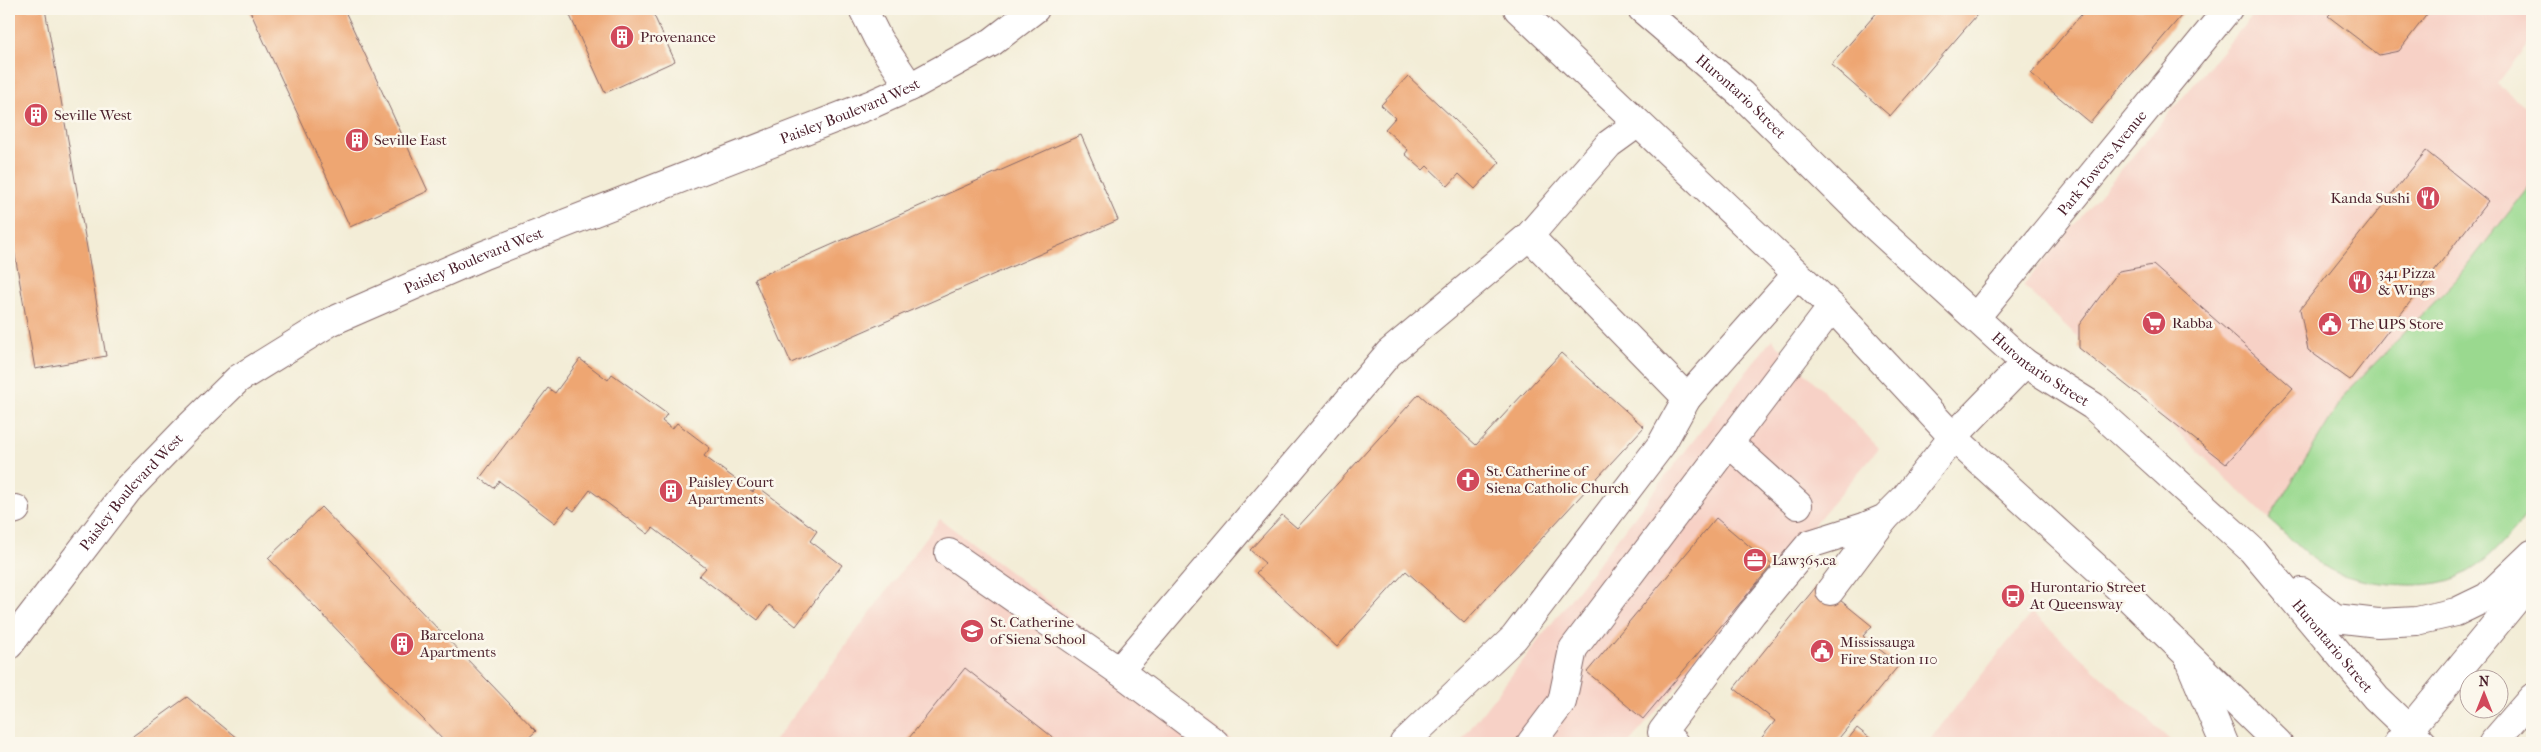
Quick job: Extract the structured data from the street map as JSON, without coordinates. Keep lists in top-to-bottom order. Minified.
{"streets":{"main road":["Hurontario Street","Paisley Boulevard West","Park Towers Avenue"]},"crossings":[["Hurontario Street","Park Towers Avenue"]],"places":{"building":["Provenance","Seville West","Seville East","Paisley Court Apartments","Barcelona Apartments"],"restaurant":["Kanda Sushi","341 Pizza & Wings"],"supermarket":["Rabba"],"public building":["The UPS Store","Mississauga Fire Station 110"],"church":["St. Catherine of Siena Catholic Church"],"office":["Law365.ca"],"bus stop":["Hurontario Street At Queensway"],"school or university":["St. Catherine of Siena School"]},"north":"top"}
